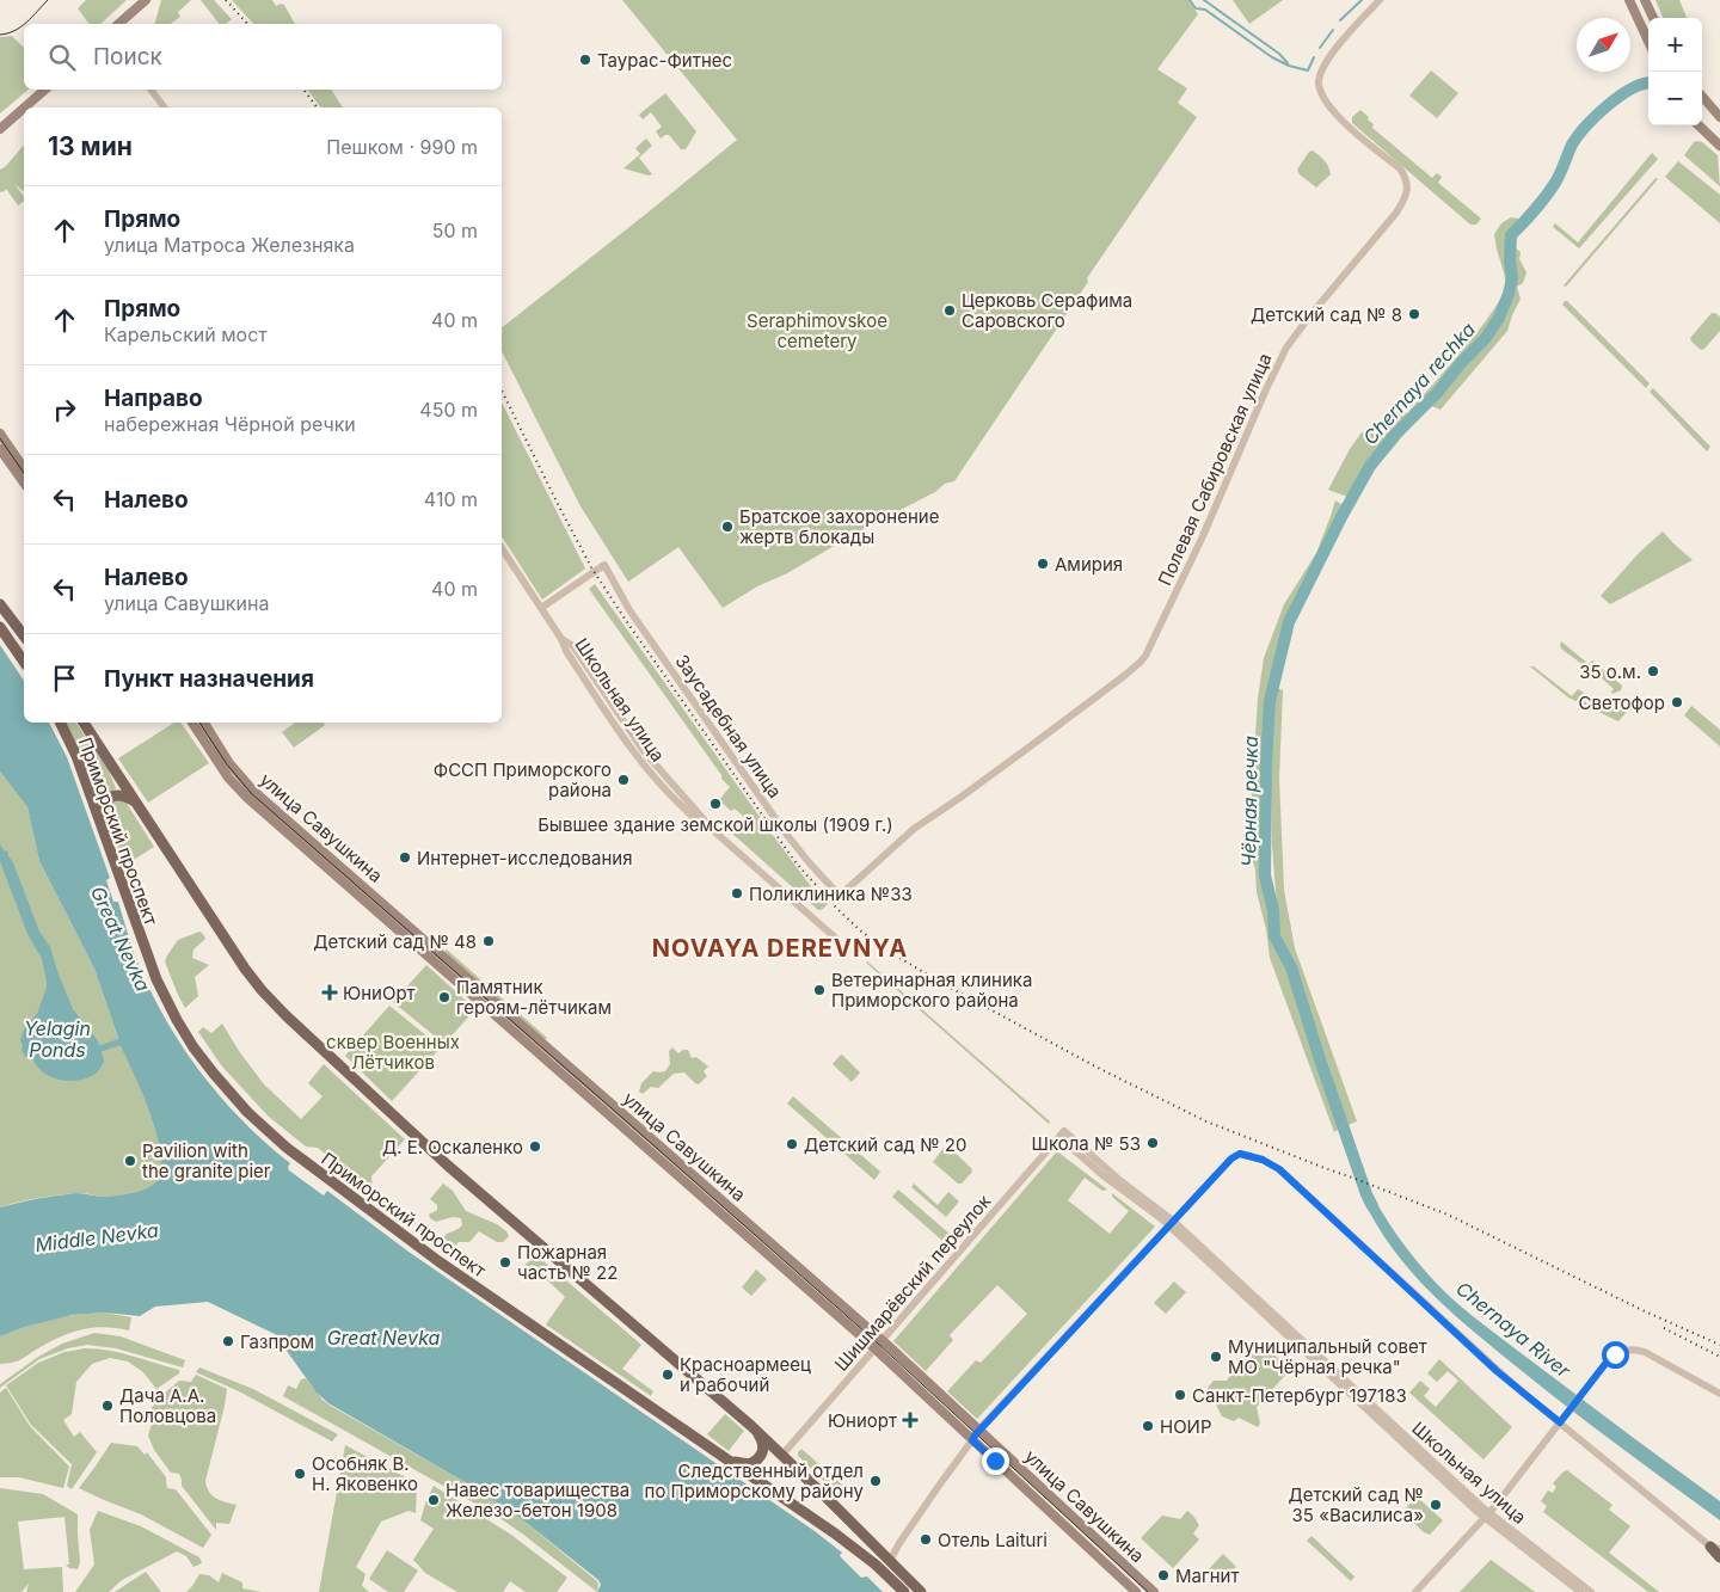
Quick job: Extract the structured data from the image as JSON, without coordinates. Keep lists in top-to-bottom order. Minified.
{"streets":{"main road":["улица Савушкина","Приморский проспект"],"street":["Полевая Сабировская улица","Школьная улица","Заусадебная улица","Шишмарёвский переулок"]},"crossings":[["Полевая Сабировская улица","Заусадебная улица"],["Школьная улица","Заусадебная улица"],["Школьная улица","Шишмарёвский переулок"],["улица Савушкина","Шишмарёвский переулок"],["Приморский проспект","Шишмарёвский переулок"]],"districts":["NOVAYA DEREVNYA"],"water":["Chernaya rechka","Чёрная речка","Great Nevka","Yelagin Ponds","Middle Nevka","Chernaya River"],"parks":["Seraphimovskoe cemetery","сквер Военных Лётчиков"],"places":{"other":["Таурас-Фитнес","Церковь Серафима Саровского","Детский сад № 8","Братское захоронение жертв блокады","Амирия","35 о.м.","Светофор","ФССП Приморского района","Бывшее здание земской школы (1909 г.)","Интернет-исследования","Поликлиника №33","Детский сад № 48","Ветеринарная клиника Приморского района","Памятник героям-лётчикам","Школа № 53","Детский сад № 20","Д. Е. Оскаленко","Pavilion with the granite pier","Пожарная часть № 22","Газпром","Муниципальный совет МО \"Чёрная речка\"","Красноармеец и рабочий","Санкт-Петербург 197183","Дача А.А. Половцова","НОИР","Особняк В. Н. Яковенко","Следственный отдел по Приморскому району","Навес товарищества Железо-бетон 1908","Детский сад № 35 «Василиса»","Отель Laituri","Магнит"],"health":["ЮниОрт","Юниорт"]},"north":"top right","page":{"map_buttons":["+","−"],"search":"Поиск","heading":["13 мин","Пешком · 990 m"],"list":[["Прямо","улица Матроса Железняка","50 m"],["Прямо","Карельский мост","40 m"],["Направо","набережная Чёрной речки","450 m"],["Налево","410 m"],["Налево","улица Савушкина","40 m"],"Пункт назначения"]}}
